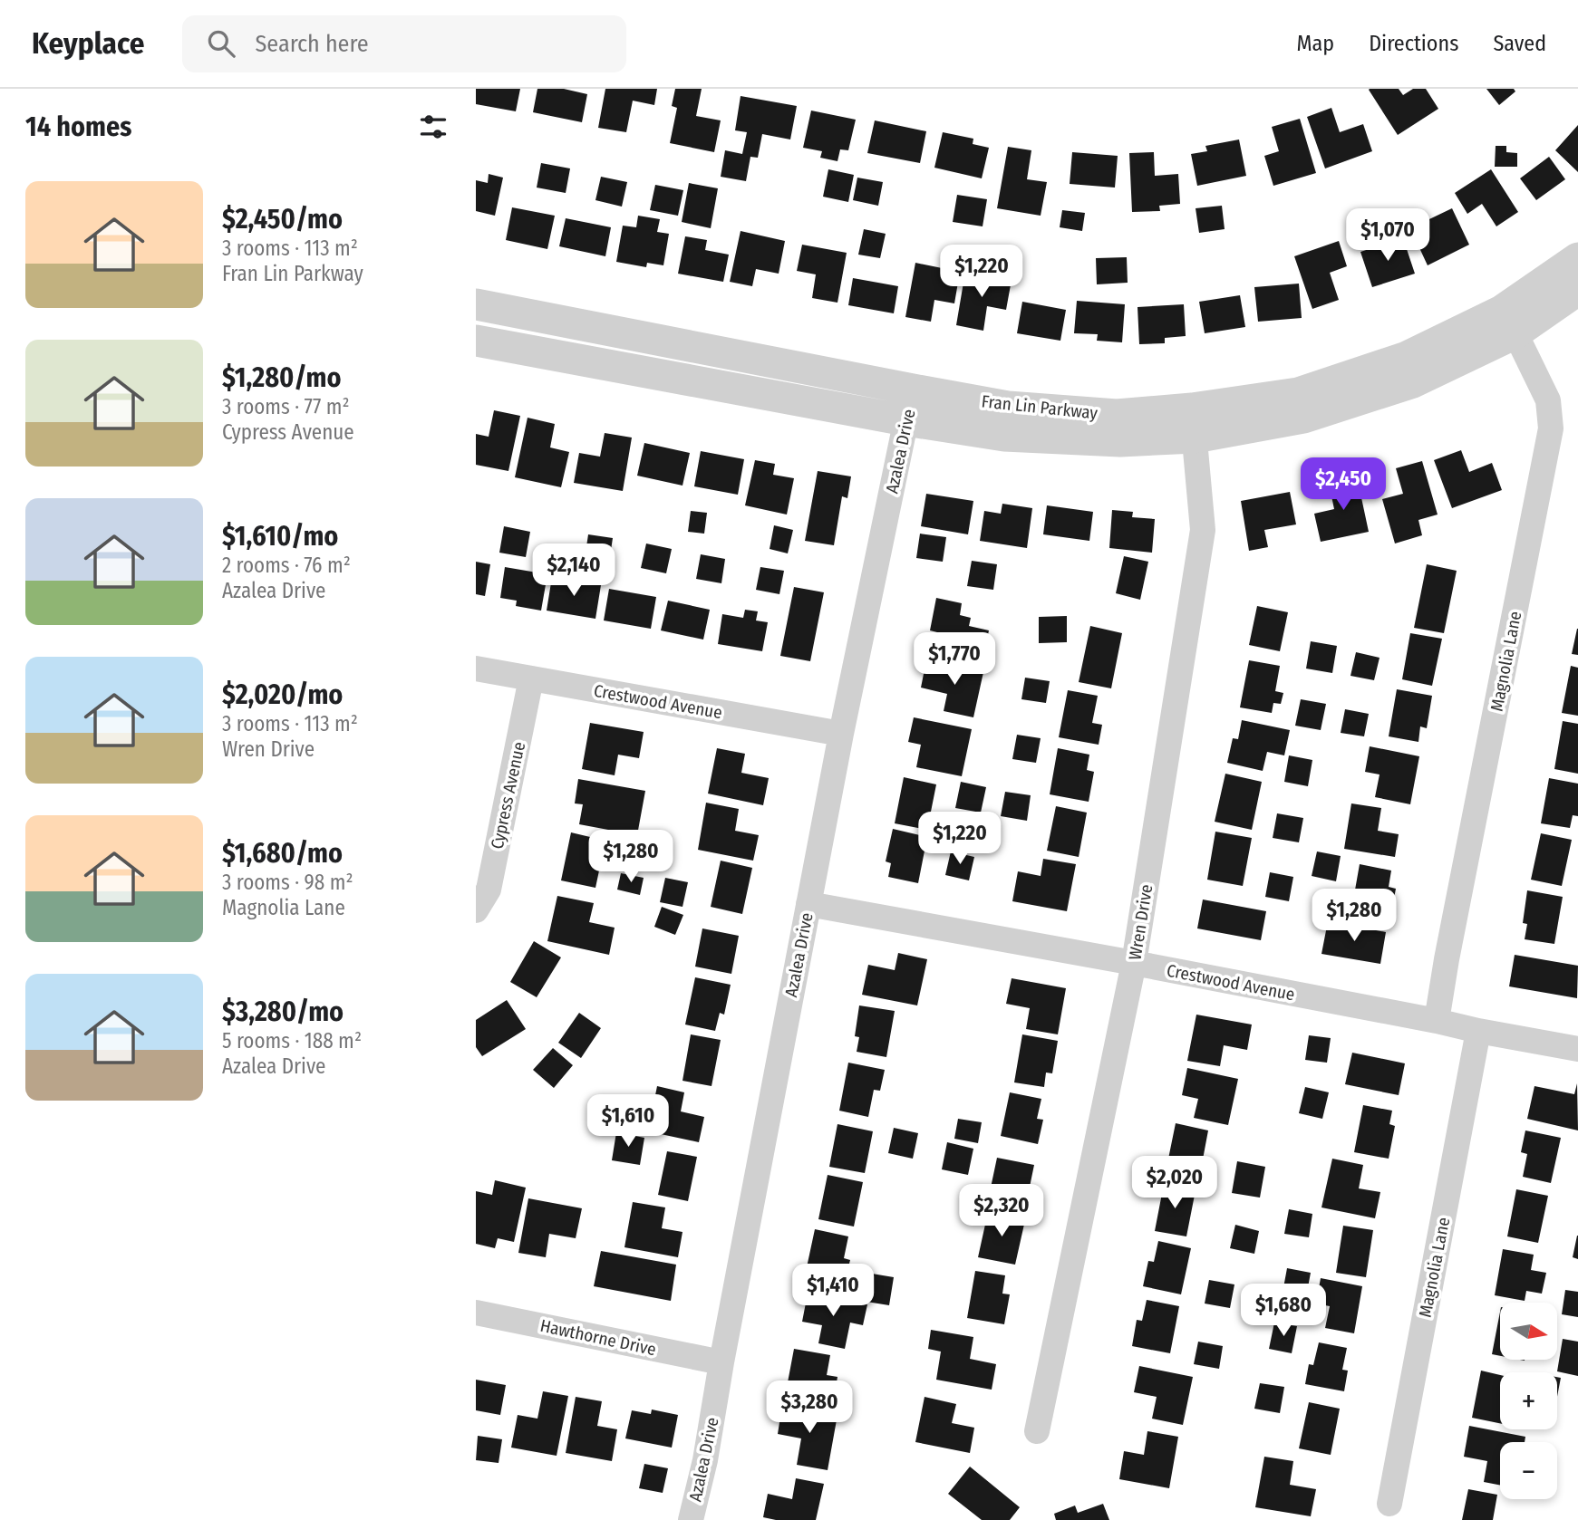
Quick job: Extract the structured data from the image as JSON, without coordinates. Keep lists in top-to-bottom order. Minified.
{"streets":{"street":["Fran Lin Parkway","Azalea Drive","Magnolia Lane","Crestwood Avenue","Cypress Avenue","Wren Drive","Hawthorne Drive"]},"crossings":[["Fran Lin Parkway","Azalea Drive"],["Fran Lin Parkway","Magnolia Lane"],["Fran Lin Parkway","Wren Drive"],["Azalea Drive","Crestwood Avenue"],["Azalea Drive","Hawthorne Drive"],["Magnolia Lane","Crestwood Avenue"],["Crestwood Avenue","Cypress Avenue"],["Crestwood Avenue","Wren Drive"]],"north":"right","page":{"header":"Keyplace","search":"Search here","nav":["Map","Directions","Saved"],"heading":"14 homes","list":[{"name":"$2,450/mo","note":"3 rooms · 113 m² · Fran Lin Parkway"},{"name":"$1,280/mo","note":"3 rooms · 77 m² · Cypress Avenue"},{"name":"$1,610/mo","note":"2 rooms · 76 m² · Azalea Drive"},{"name":"$2,020/mo","note":"3 rooms · 113 m² · Wren Drive"},{"name":"$1,680/mo","note":"3 rooms · 98 m² · Magnolia Lane"},{"name":"$3,280/mo","note":"5 rooms · 188 m² · Azalea Drive"}],"price":["$1,070","$1,220","$2,450","$2,140","$1,770","$1,220","$1,280","$1,280","$1,610","$2,020","$2,320","$1,410","$1,680","$3,280"],"map_buttons":["+","−"]}}
